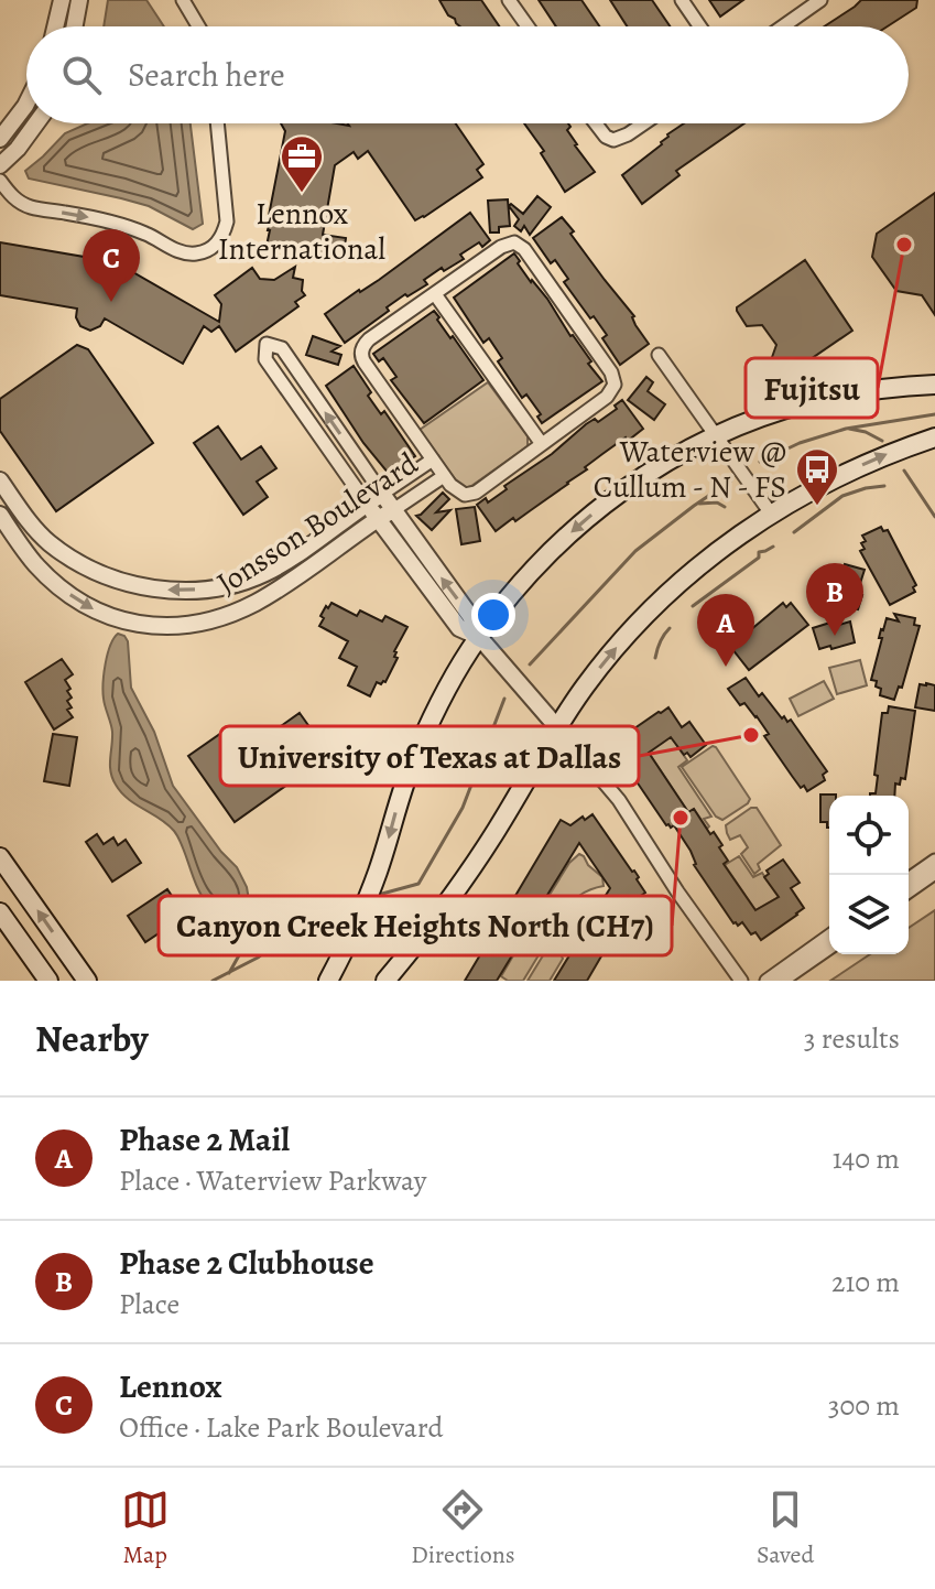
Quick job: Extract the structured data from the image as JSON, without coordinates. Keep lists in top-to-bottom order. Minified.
{"streets":{"street":["Jonsson Boulevard"]},"places":{"office":["Lennox International"],"other":["Fujitsu","University of Texas at Dallas","Canyon Creek Heights North (CH7)"],"bus stop":["Waterview @ Cullum - N - FS"]},"page":{"search":"Search here","pins":["C","B","A"],"heading":["Nearby","3 results"],"list":[{"mark":"A","name":"Phase 2 Mail","note":"Place · Waterview Parkway","value":"140 m"},{"mark":"B","name":"Phase 2 Clubhouse","note":"Place","value":"210 m"},{"mark":"C","name":"Lennox","note":"Office · Lake Park Boulevard","value":"300 m"}],"nav":["Map","Directions","Saved"]}}
